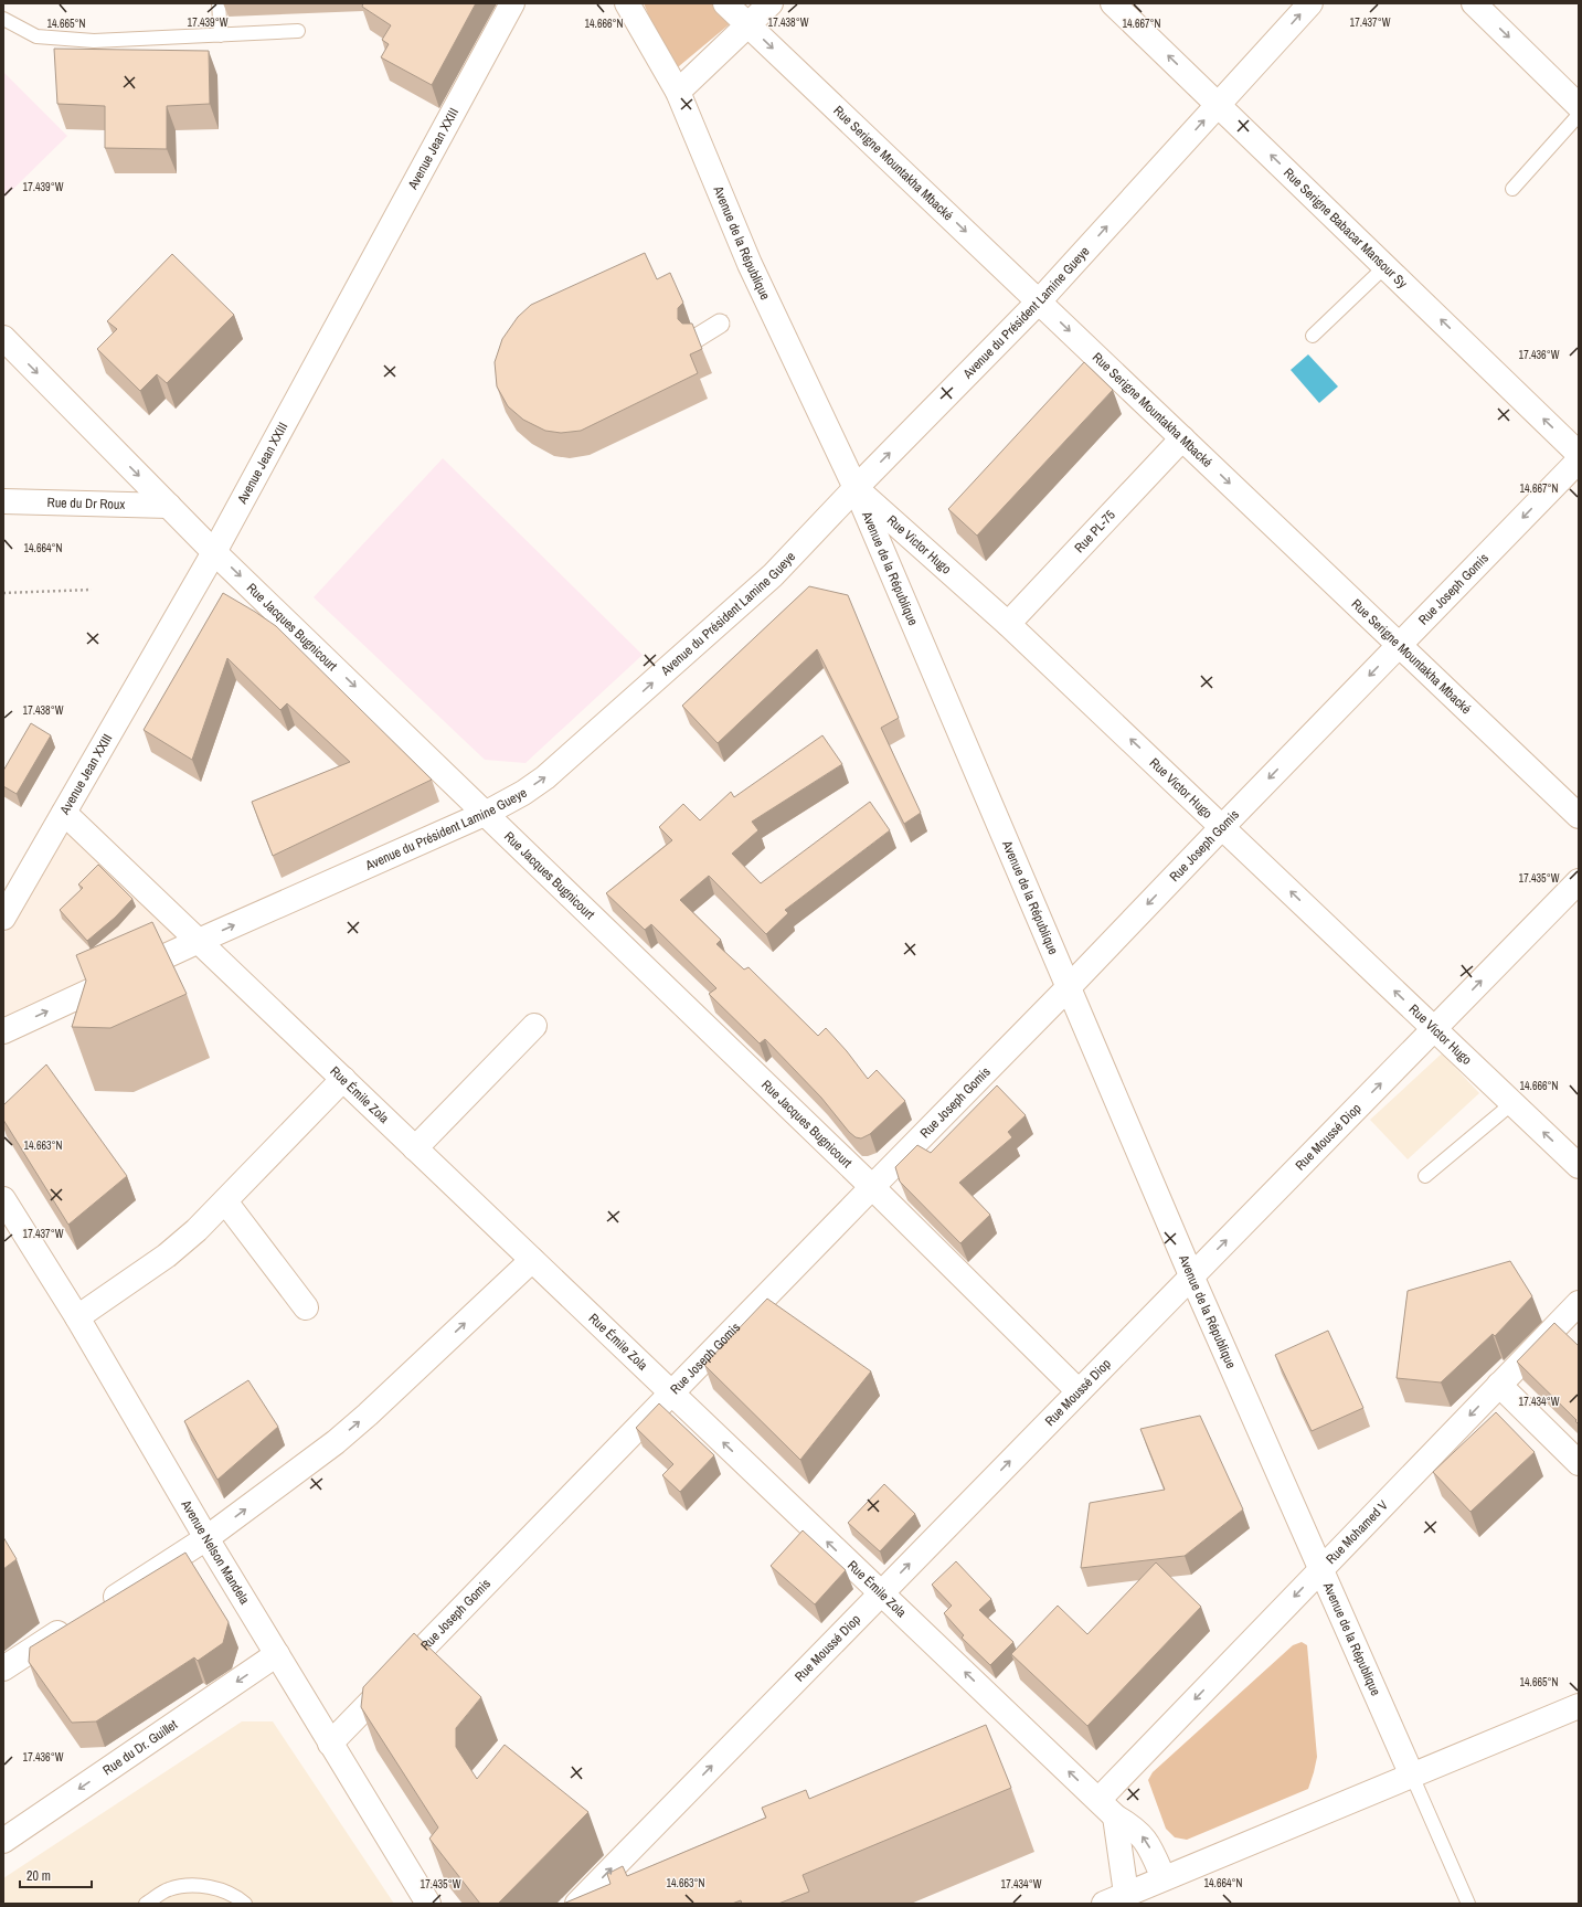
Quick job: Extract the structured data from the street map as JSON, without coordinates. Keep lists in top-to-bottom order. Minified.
{"streets":{"street":["Avenue Jean XXIII","Rue Serigne Mountakha Mbacké","Rue Serigne Babacar Mansour Sy","Avenue de la République","Avenue du Président Lamine Gueye","Rue du Dr Roux","Rue PL-75","Rue Victor Hugo","Rue Joseph Gomis","Rue Jacques Bugnicourt","Rue Émile Zola","Rue Moussé Diop","Rue Mohamed V","Avenue Nelson Mandela","Rue du Dr. Guillet"]},"crossings":[["Avenue Jean XXIII","Rue Jacques Bugnicourt"],["Avenue Jean XXIII","Rue Émile Zola"],["Rue Serigne Mountakha Mbacké","Avenue du Président Lamine Gueye"],["Rue Serigne Mountakha Mbacké","Rue PL-75"],["Rue Serigne Mountakha Mbacké","Rue Joseph Gomis"],["Rue Serigne Babacar Mansour Sy","Avenue du Président Lamine Gueye"],["Avenue de la République","Avenue du Président Lamine Gueye"],["Avenue de la République","Rue Victor Hugo"],["Avenue de la République","Rue Joseph Gomis"],["Avenue de la République","Rue Moussé Diop"],["Avenue de la République","Rue Mohamed V"],["Avenue du Président Lamine Gueye","Rue Victor Hugo"],["Avenue du Président Lamine Gueye","Rue Jacques Bugnicourt"],["Avenue du Président Lamine Gueye","Rue Émile Zola"],["Rue du Dr Roux","Rue Jacques Bugnicourt"],["Rue PL-75","Rue Victor Hugo"],["Rue Victor Hugo","Rue Joseph Gomis"],["Rue Victor Hugo","Rue Moussé Diop"],["Rue Joseph Gomis","Rue Jacques Bugnicourt"],["Rue Joseph Gomis","Rue Émile Zola"],["Rue Joseph Gomis","Avenue Nelson Mandela"],["Rue Jacques Bugnicourt","Rue Moussé Diop"],["Rue Émile Zola","Rue Moussé Diop"],["Rue Émile Zola","Rue Mohamed V"],["Avenue Nelson Mandela","Rue du Dr. Guillet"]],"one_way":["Rue Serigne Mountakha Mbacké","Rue Serigne Babacar Mansour Sy","Avenue du Président Lamine Gueye","Rue Victor Hugo","Rue Joseph Gomis","Rue Jacques Bugnicourt","Rue Émile Zola","Rue Moussé Diop"],"scale_bar":"20 m","coordinates":["17.439°W","17.438°W","17.437°W","14.665°N","14.666°N","14.667°N","17.436°W","14.664°N","17.435°W","14.663°N","17.434°W"]}
